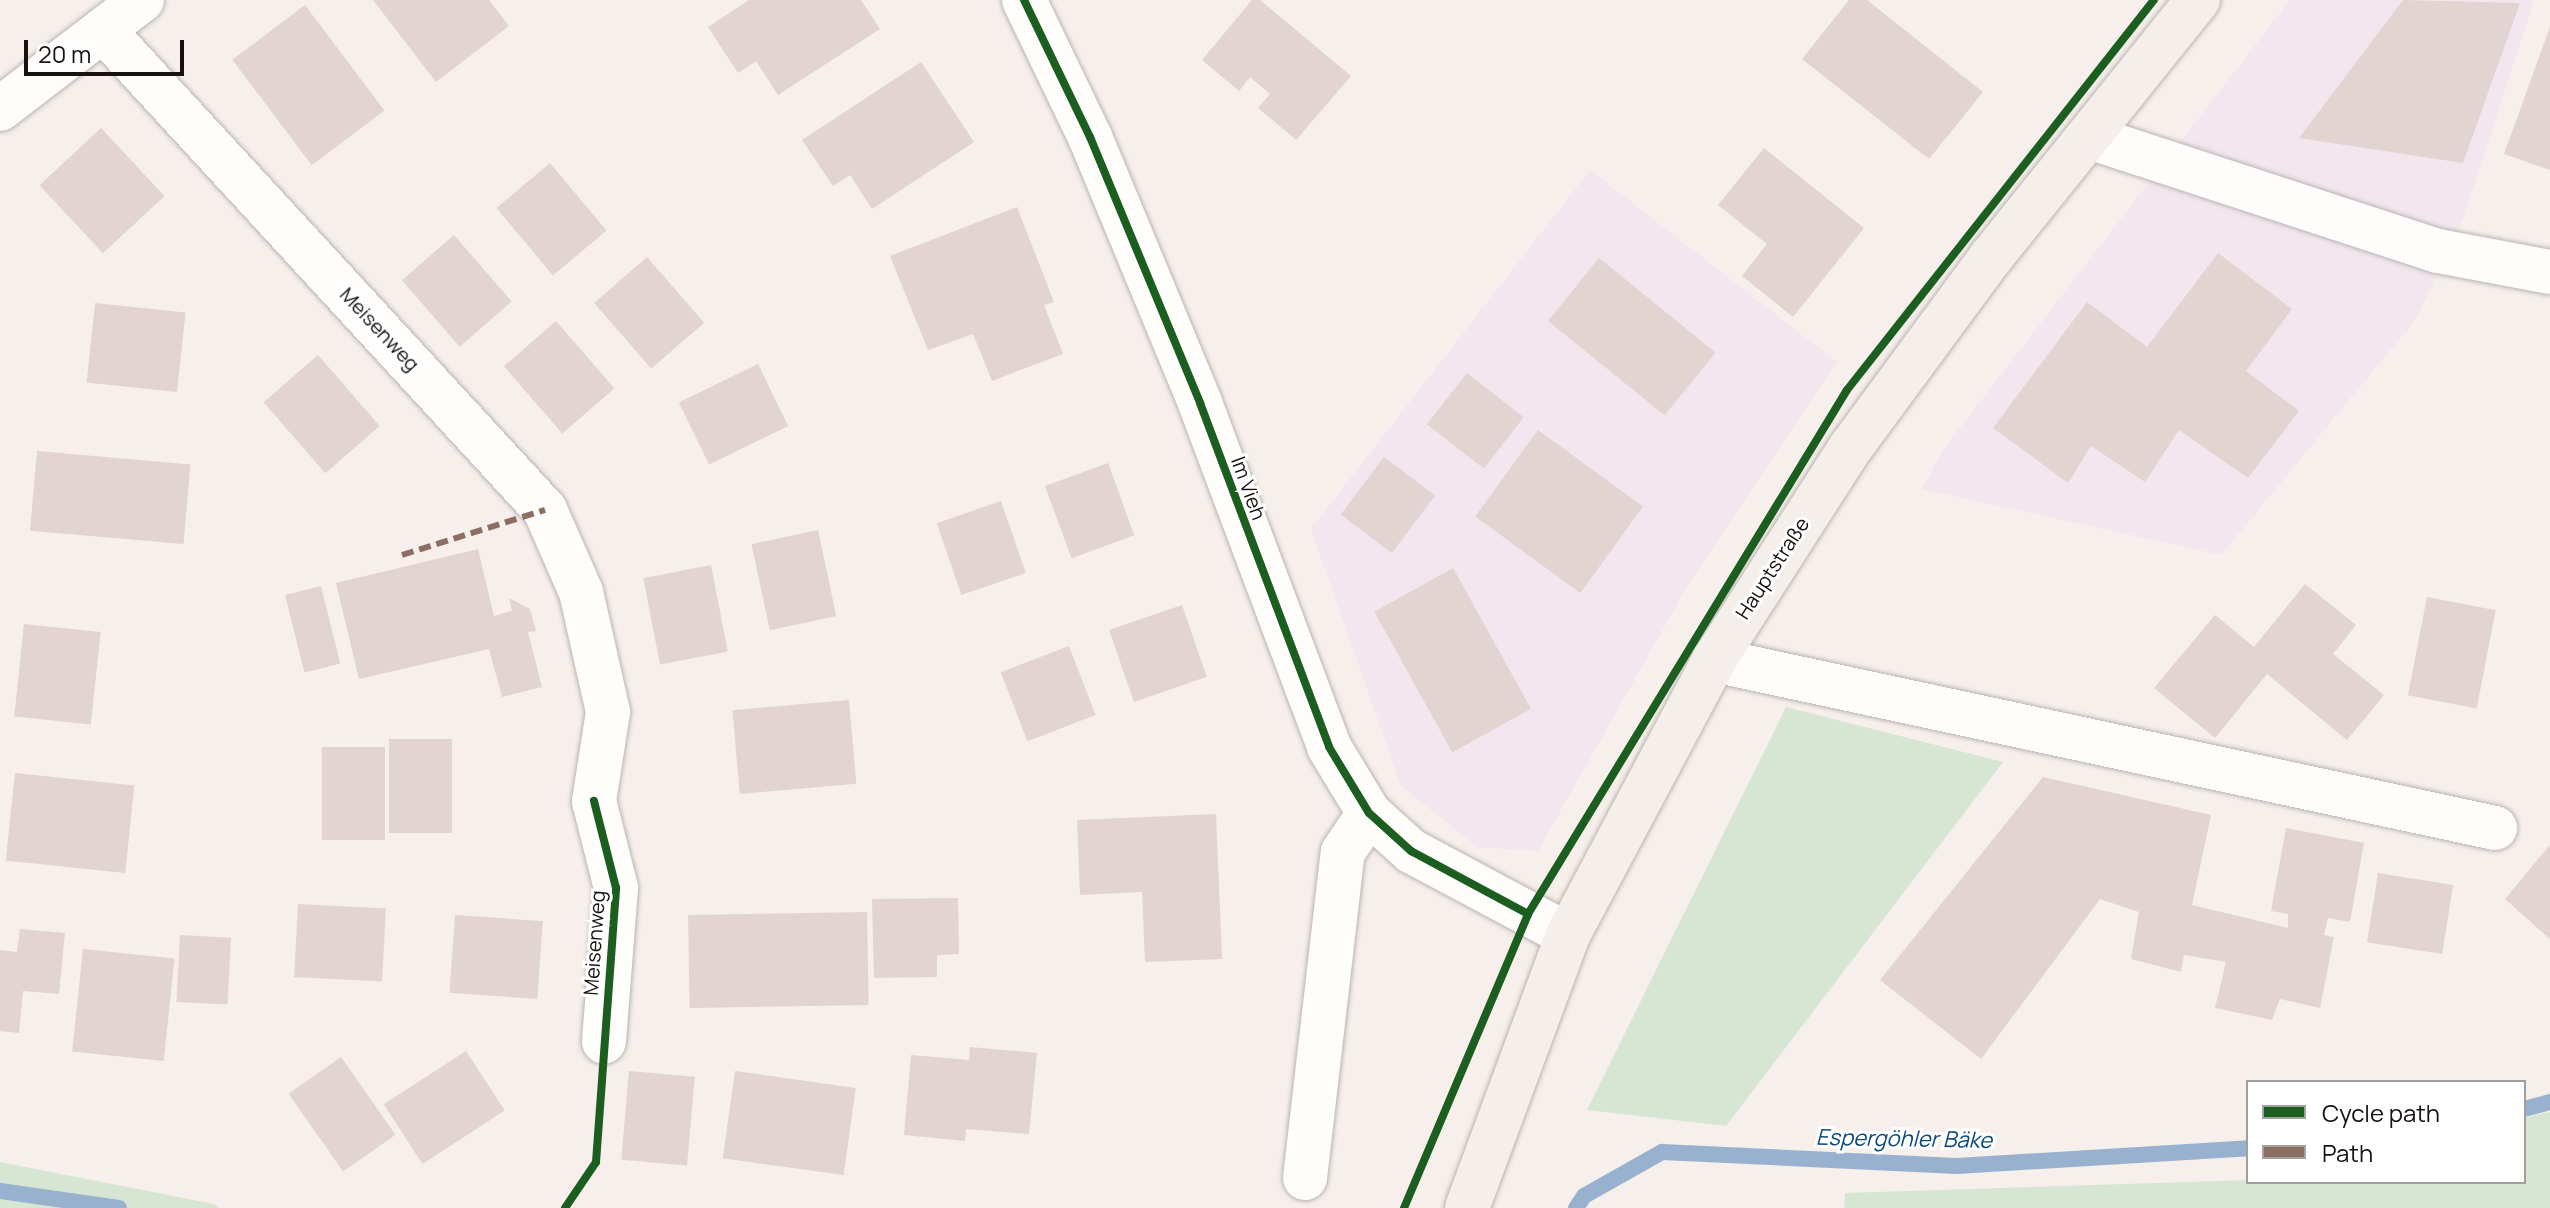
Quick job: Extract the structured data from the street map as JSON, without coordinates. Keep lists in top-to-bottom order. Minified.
{"streets":{"main road":["Hauptstraße"],"street":["Meisenweg","Im Vieh"]},"crossings":[["Im Vieh","Hauptstraße"]],"water":["Espergöhler Bäke"],"legend":["Cycle path","Path"],"scale_bar":"20 m"}
